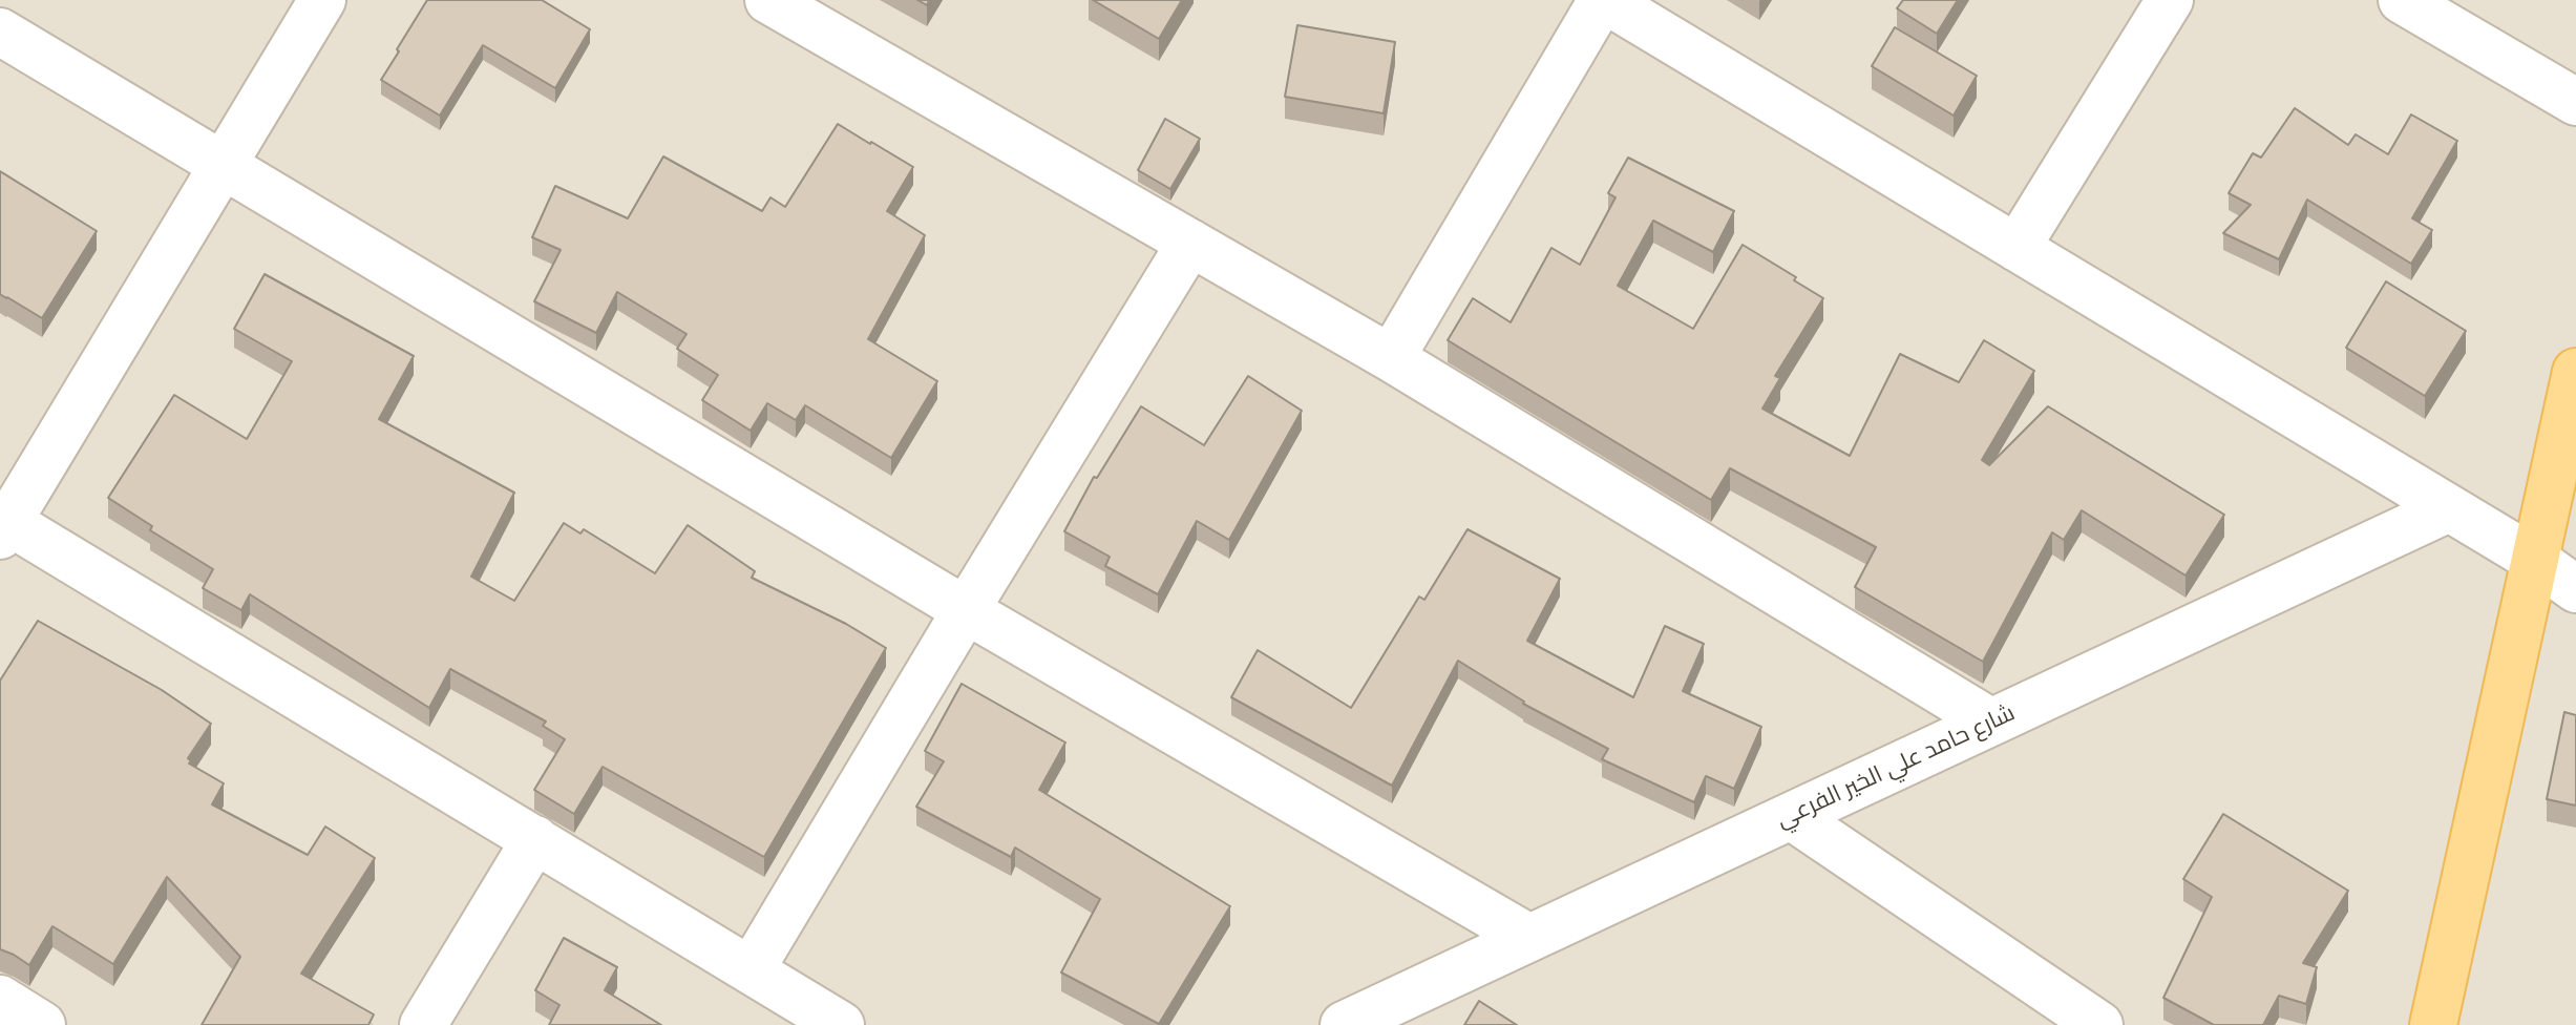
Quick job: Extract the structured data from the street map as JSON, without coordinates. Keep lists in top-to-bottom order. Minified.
{"streets":{"street":["شارع حامد علي الخير الفرعي"]}}
